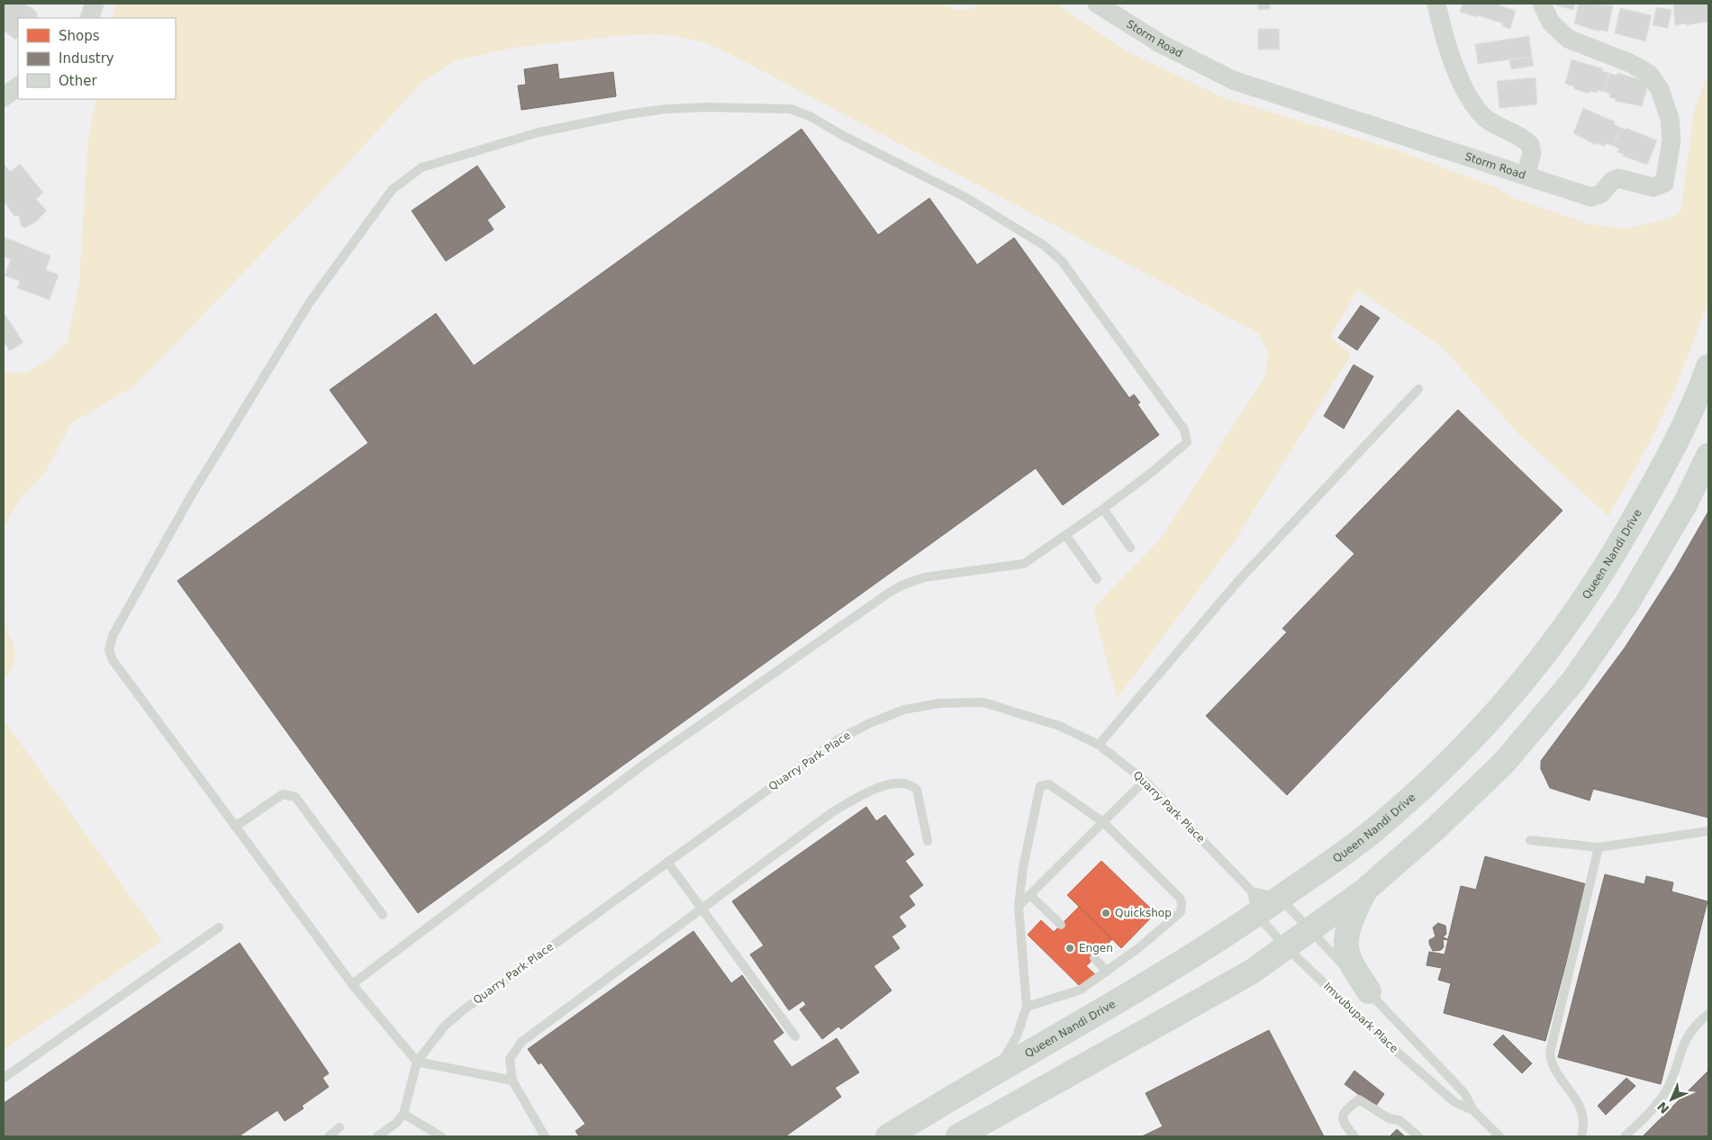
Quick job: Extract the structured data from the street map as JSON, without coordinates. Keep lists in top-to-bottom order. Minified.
{"streets":{"main road":["Queen Nandi Drive"],"street":["Storm Road"],"lane":["Quarry Park Place","Imvubupark Place"]},"crossings":[["Queen Nandi Drive","Quarry Park Place"],["Queen Nandi Drive","Imvubupark Place"],["Quarry Park Place","Imvubupark Place"]],"places":["Quickshop","Engen"],"legend":["Shops","Industry","Other"],"north":"bottom left"}
